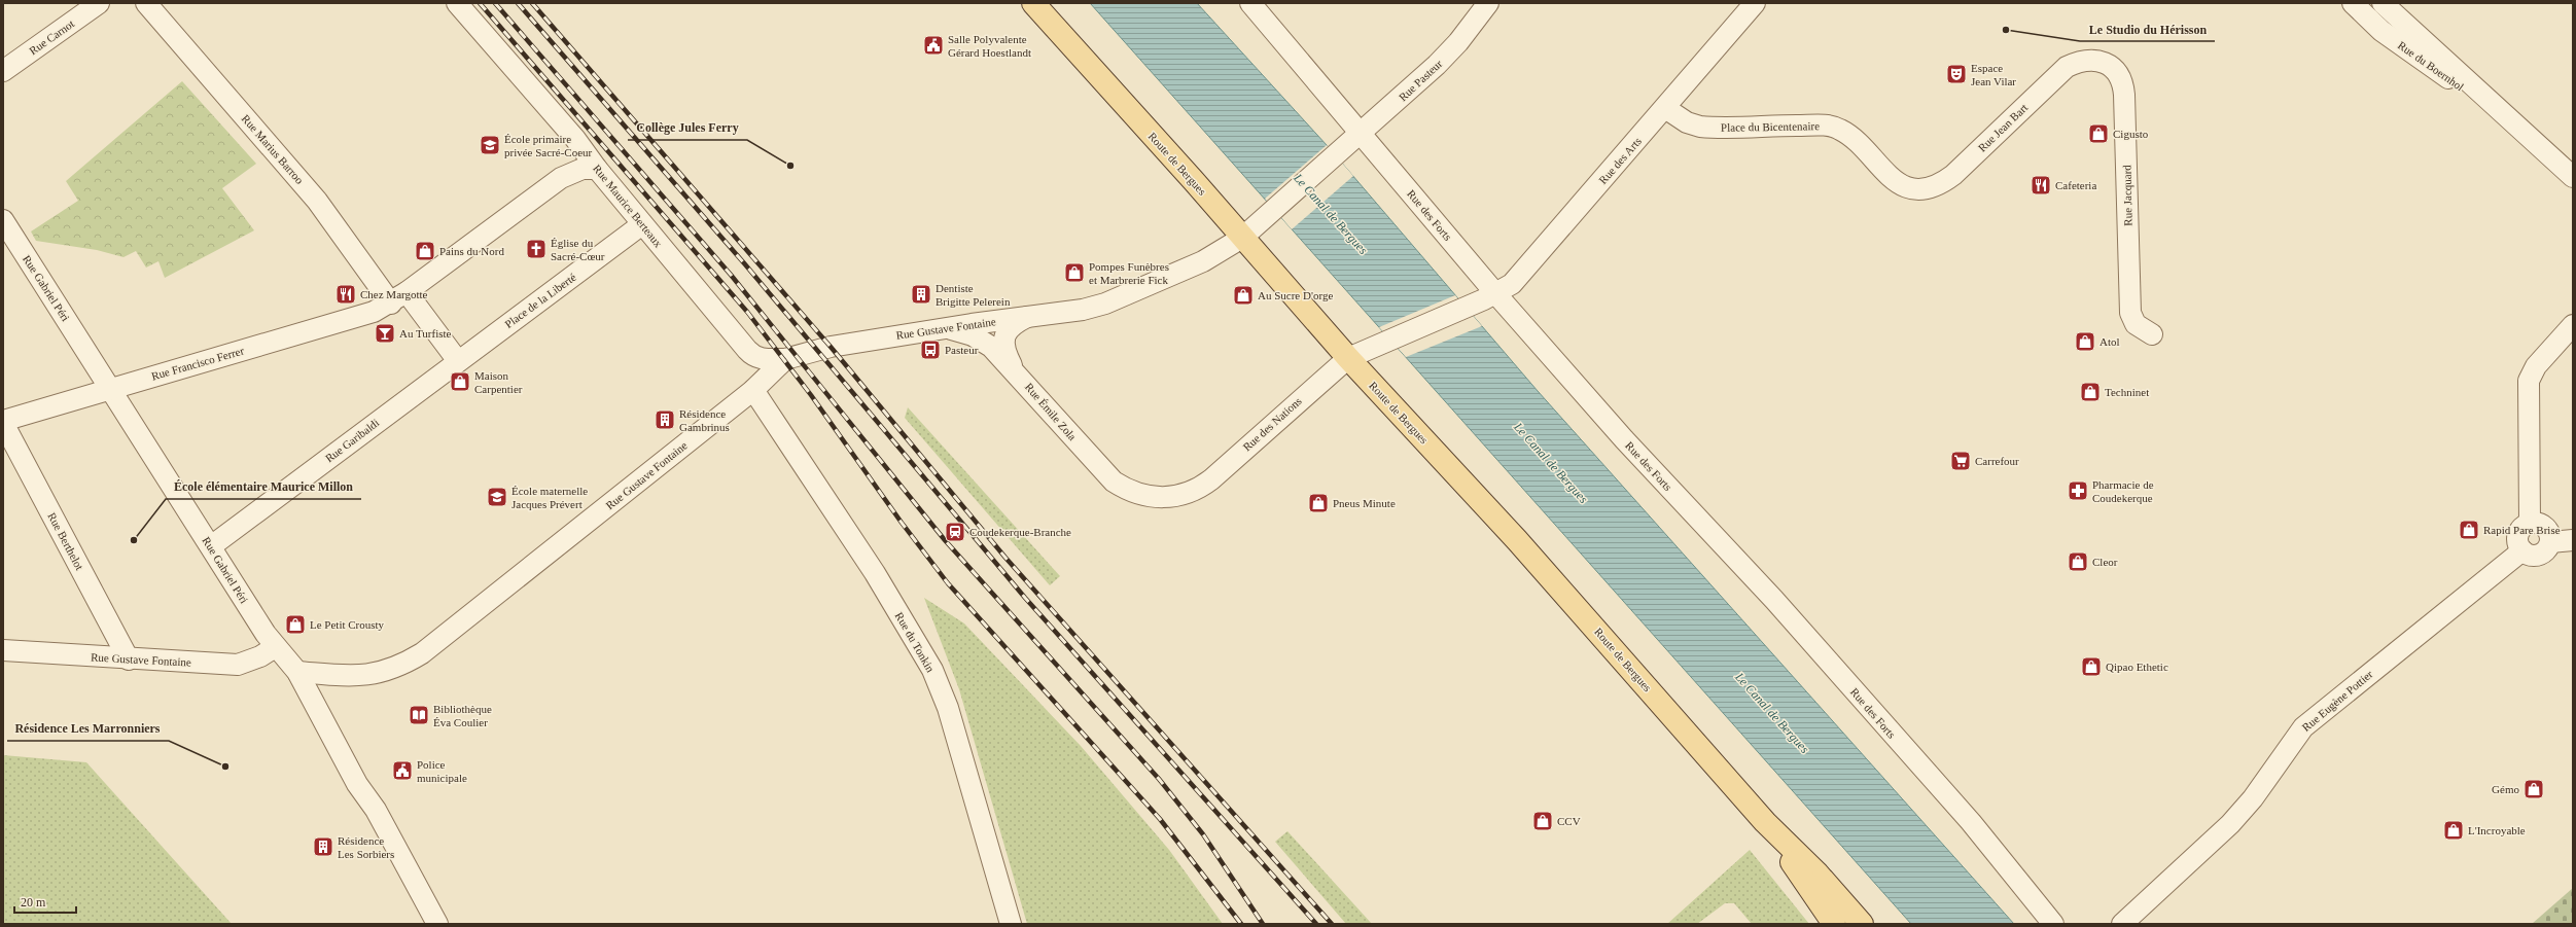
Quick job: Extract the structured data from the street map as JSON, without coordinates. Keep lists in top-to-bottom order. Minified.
{"streets":{"main road":["Route de Bergues"],"street":["Rue Carnot","Rue du Boernhol","Rue Pasteur","Place du Bicentenaire","Rue Jean Bart","Rue Marius Barroo","Rue des Arts","Rue Jacquard","Rue Maurice Berteaux","Rue des Forts","Rue Gabriel Péri","Place de la Liberté","Rue Gustave Fontaine","Rue Francisco Ferrer","Rue Émile Zola","Rue des Nations","Rue Garibaldi","Rue Berthelot","Rue du Tonkin","Rue Eugène Pottier"]},"crossings":[["Rue Pasteur","Rue des Forts"],["Rue Pasteur","Rue Gustave Fontaine"],["Place du Bicentenaire","Rue Jean Bart"],["Place du Bicentenaire","Rue des Arts"],["Rue Jean Bart","Rue Jacquard"],["Rue Marius Barroo","Rue Francisco Ferrer"],["Rue des Arts","Rue des Forts"],["Rue des Arts","Rue des Nations"],["Route de Bergues","Rue Gustave Fontaine"],["Route de Bergues","Rue des Nations"],["Rue Maurice Berteaux","Place de la Liberté"],["Rue Maurice Berteaux","Rue Gustave Fontaine"],["Rue Maurice Berteaux","Rue du Tonkin"],["Rue Gabriel Péri","Rue Gustave Fontaine"],["Rue Gabriel Péri","Rue Francisco Ferrer"],["Rue Gabriel Péri","Rue Garibaldi"],["Place de la Liberté","Rue Garibaldi"],["Rue Gustave Fontaine","Rue Émile Zola"],["Rue Gustave Fontaine","Rue Berthelot"],["Rue Gustave Fontaine","Rue du Tonkin"],["Rue Francisco Ferrer","Rue Berthelot"],["Rue Émile Zola","Rue des Nations"]],"water":["Le Canal de Bergues"],"places":{"other":["Le Studio du Hérisson","Collège Jules Ferry","École élémentaire Maurice Millon","Résidence Les Marronniers"],"public building":["Salle Polyvalente Gérard Hoestlandt","Police municipale"],"theatre":["Espace Jean Vilar"],"shop":["Cigusto","Pains du Nord","Pompes Funèbres et Marbrerie Fick","Au Sucre D'orge","Atol","Maison Carpentier","Techninet","Pneus Minute","Rapid Pare Brise","Cleor","Le Petit Crousty","Qipao Ethetic","Gémo","CCV","L'Incroyable"],"school or university":["École primaire privée Sacré-Coeur","École maternelle Jacques Prévert"],"restaurant":["Cafeteria","Chez Margotte"],"church":["Église du Sacré-Cœur"],"building":["Dentiste Brigitte Pelerein","Résidence Gambrinus","Résidence Les Sorbiers"],"bar":["Au Turfiste"],"bus stop":["Pasteur"],"supermarket":["Carrefour"],"pharmacy":["Pharmacie de Coudekerque"],"station":["Coudekerque-Branche"],"library":["Bibliothèque Éva Coulier"]},"scale_bar":"20 m"}
